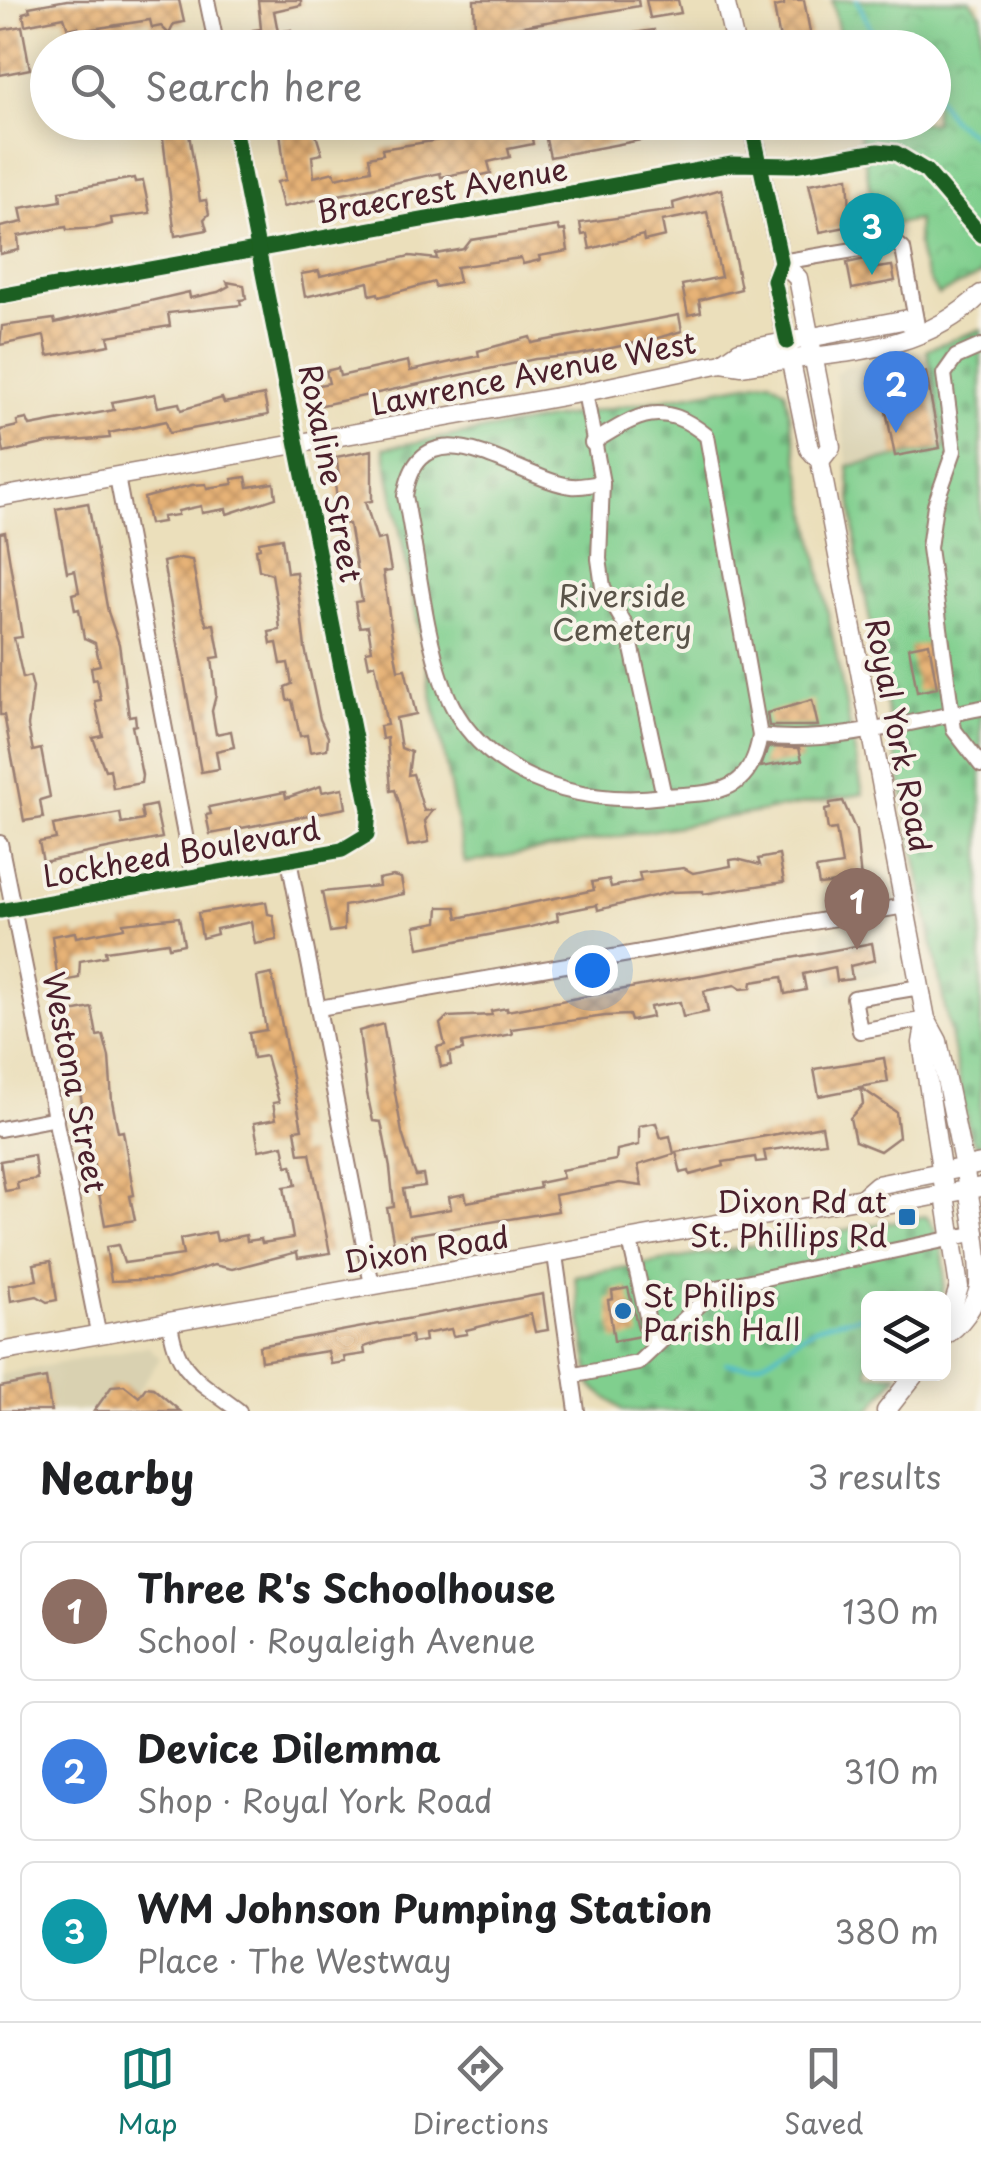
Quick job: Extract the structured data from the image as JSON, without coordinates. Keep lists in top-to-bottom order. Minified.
{"streets":{"main road":["Lawrence Avenue West","Royal York Road","Dixon Road"],"street":["Braecrest Avenue","Roxaline Street","Lockheed Boulevard","Westona Street"]},"crossings":[["Braecrest Avenue","Roxaline Street"],["Braecrest Avenue","Royal York Road"],["Lawrence Avenue West","Roxaline Street"],["Lawrence Avenue West","Royal York Road"],["Roxaline Street","Lockheed Boulevard"],["Royal York Road","Dixon Road"],["Lockheed Boulevard","Westona Street"],["Westona Street","Dixon Road"]],"parks":["Riverside Cemetery"],"places":{"transit":["Dixon Rd at St. Phillips Rd"],"other":["St Philips Parish Hall"]},"page":{"search":"Search here","pins":["3","2","1"],"heading":["Nearby","3 results"],"list":[{"mark":"1","name":"Three R's Schoolhouse","note":"School · Royaleigh Avenue","value":"130 m"},{"mark":"2","name":"Device Dilemma","note":"Shop · Royal York Road","value":"310 m"},{"mark":"3","name":"WM Johnson Pumping Station","note":"Place · The Westway","value":"380 m"}],"nav":["Map","Directions","Saved"]}}
